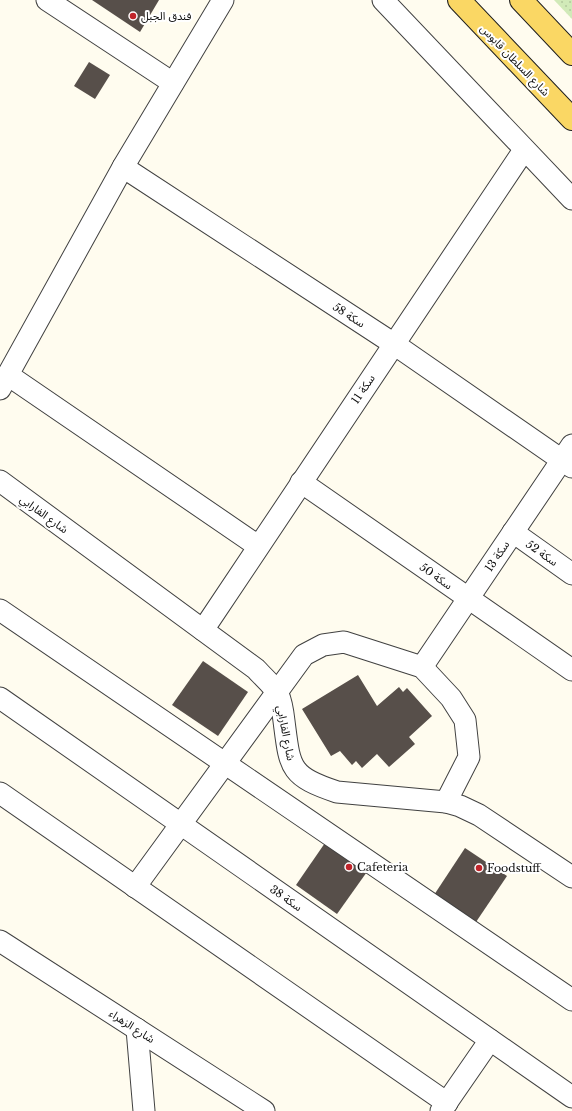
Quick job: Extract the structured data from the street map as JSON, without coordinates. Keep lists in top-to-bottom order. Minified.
{"streets":{"main road":["شارع السلطان قابوس"],"street":["سكة 58","سكة 11","شارع الفارابي","سكة 52","سكة 13","سكة 50","سكة 38","شارع الزهراء"]},"crossings":[["سكة 58","سكة 11"],["سكة 58","سكة 13"],["سكة 11","شارع الفارابي"],["سكة 11","سكة 50"],["سكة 52","سكة 13"],["سكة 13","سكة 50"]],"places":["فندق الجبل","Cafeteria","Foodstuff"]}
